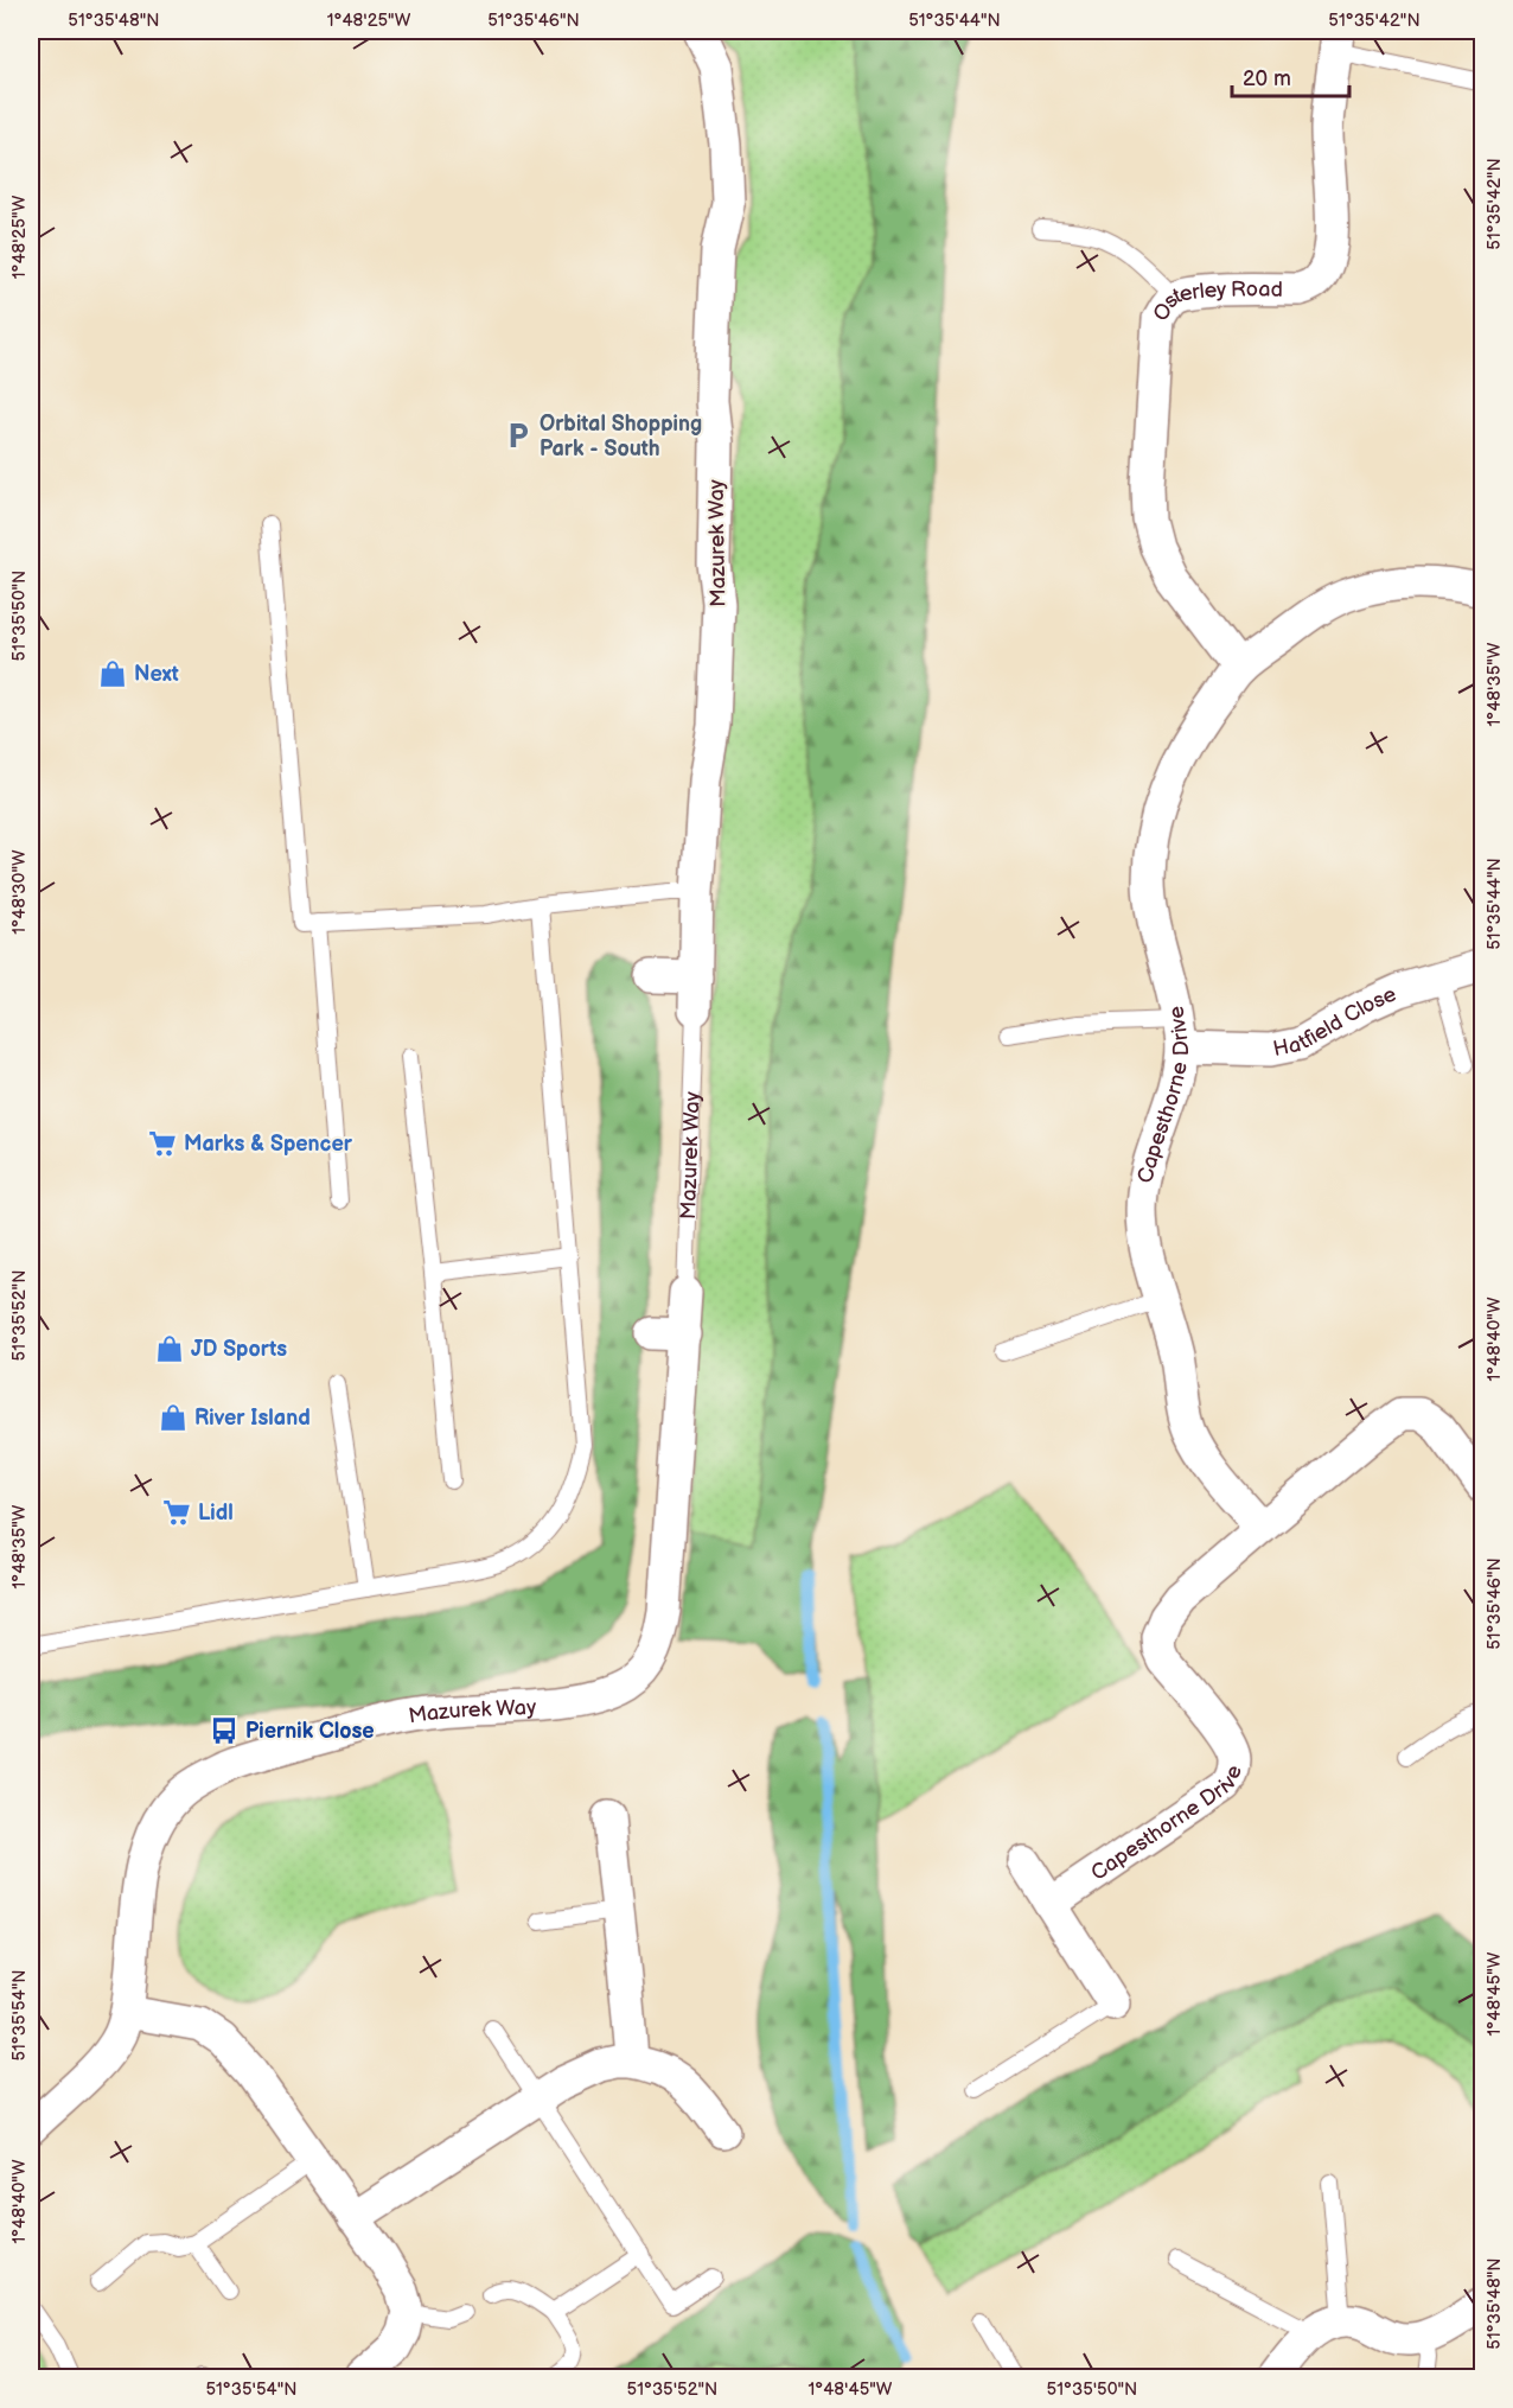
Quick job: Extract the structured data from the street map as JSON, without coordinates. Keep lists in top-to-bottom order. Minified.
{"streets":{"street":["Osterley Road","Mazurek Way","Hatfield Close","Capesthorne Drive"]},"crossings":[["Osterley Road","Capesthorne Drive"],["Hatfield Close","Capesthorne Drive"]],"places":{"parking":["Orbital Shopping Park - South"],"shop":["Next","JD Sports","River Island"],"supermarket":["Marks & Spencer","Lidl"],"bus stop":["Piernik Close"]},"scale_bar":"20 m","coordinates":["51°35'48\"N","1°48'25\"W","51°35'46\"N","51°35'44\"N","51°35'42\"N","51°35'50\"N","1°48'35\"W","1°48'30\"W","51°35'52\"N","1°48'40\"W","1°48'45\"W","51°35'54\"N"]}
